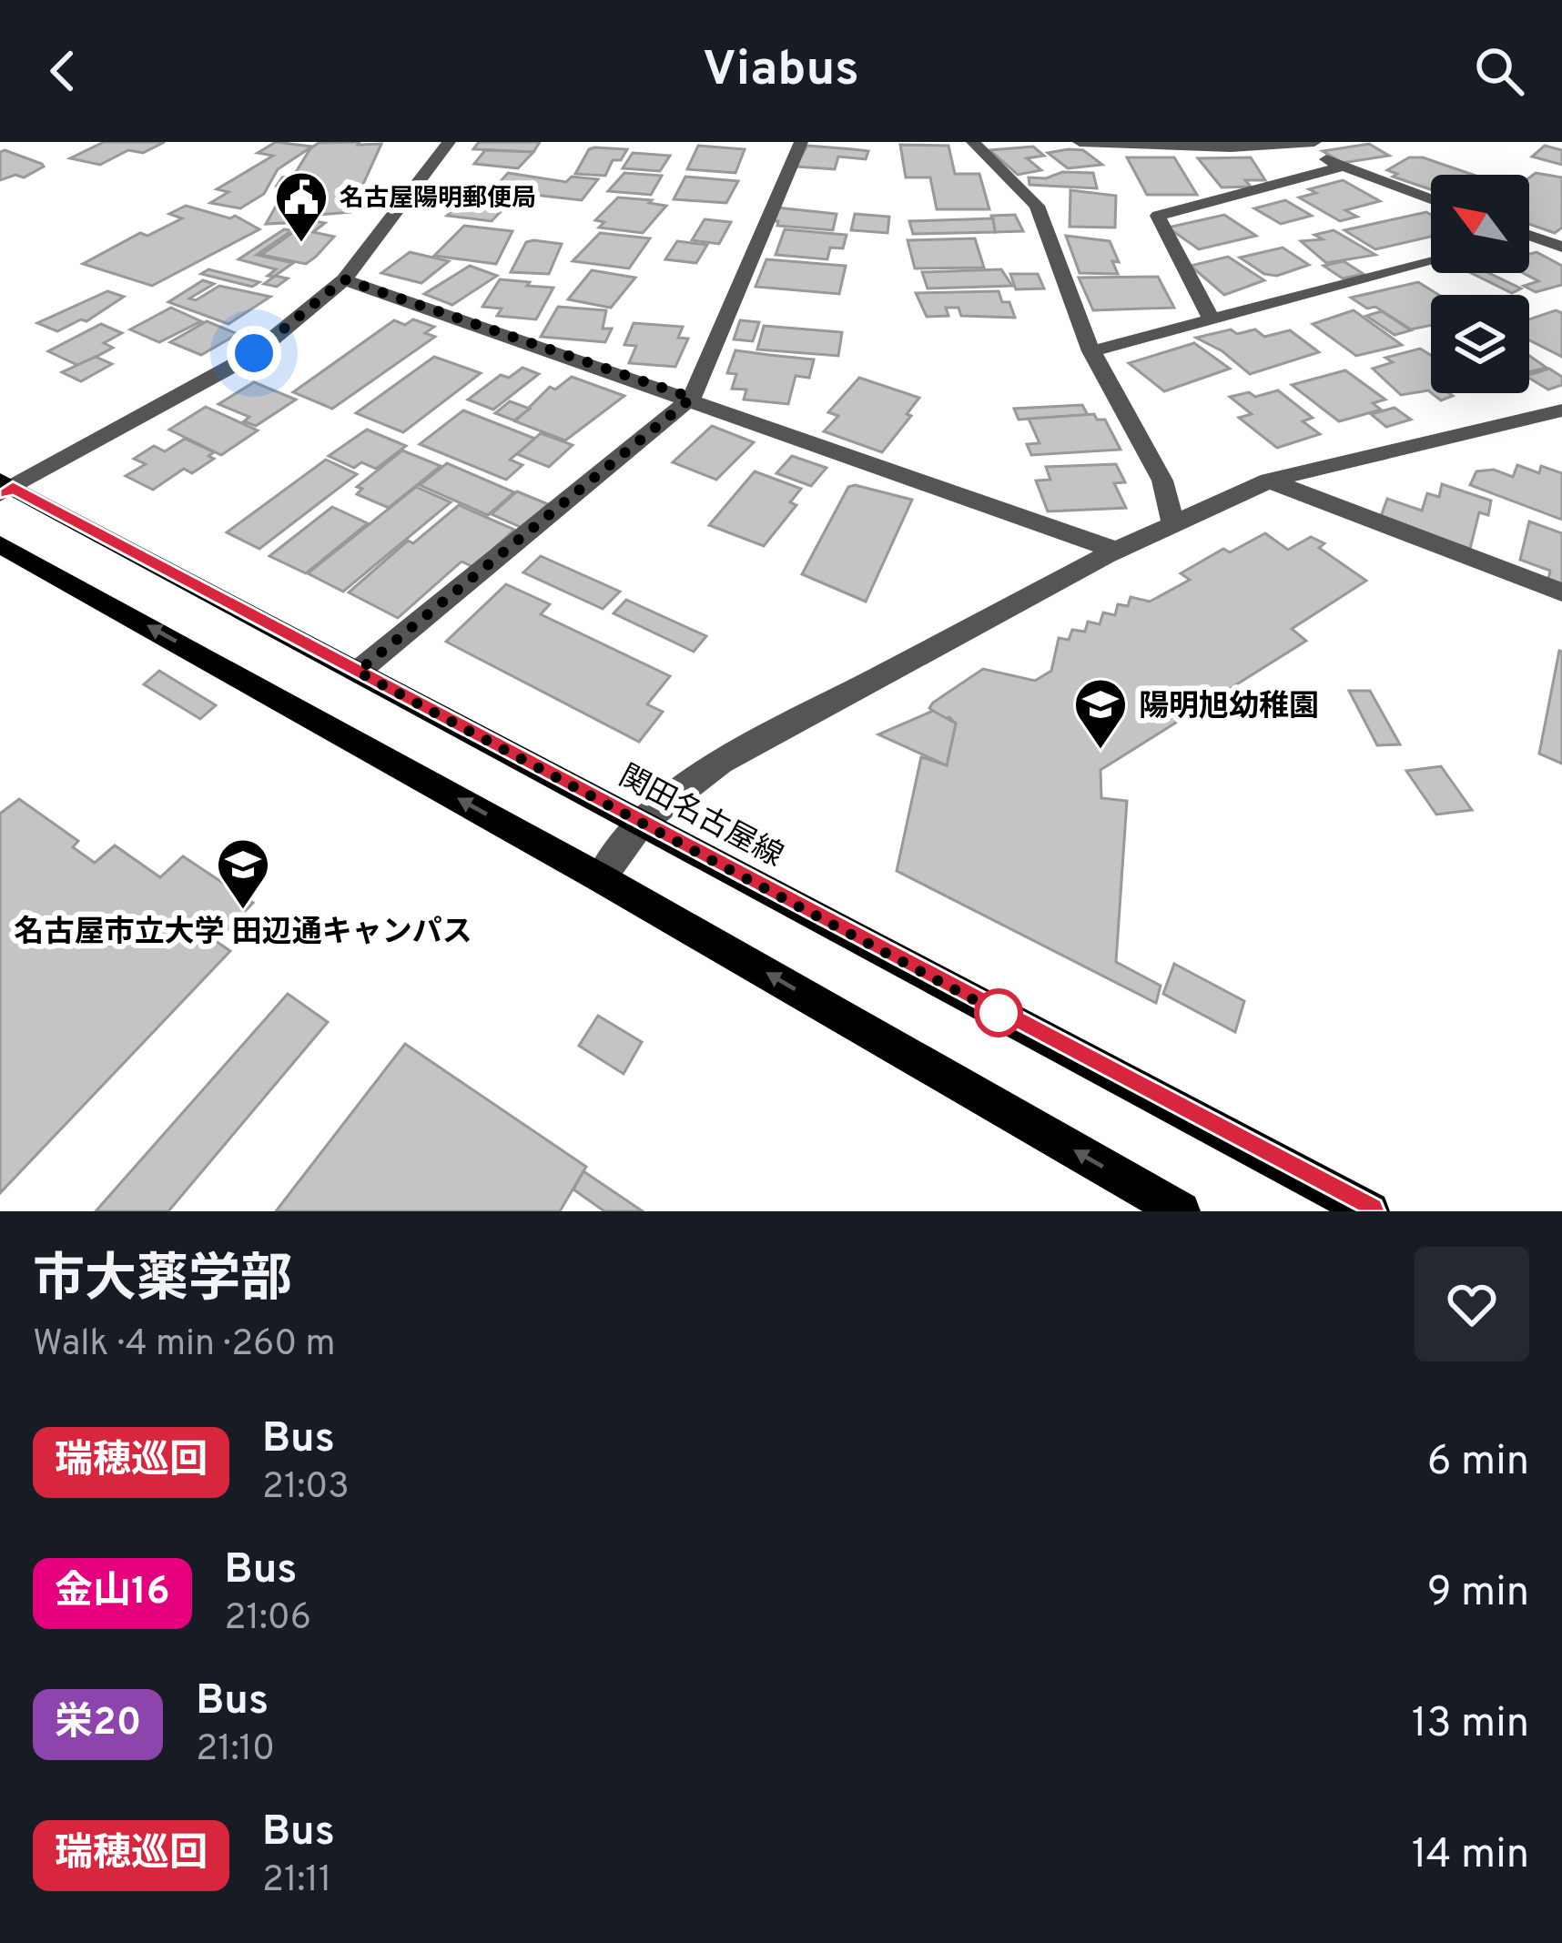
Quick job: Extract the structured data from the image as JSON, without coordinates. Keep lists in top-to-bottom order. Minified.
{"streets":{"main road":["関田名古屋線"]},"places":{"public building":["名古屋陽明郵便局"],"school or university":["陽明旭幼稚園","名古屋市立大学 田辺通キャンパス"]},"lines":["bus line 瑞穂巡回"],"north":"top left","page":{"header":"Viabus","heading":["市大薬学部","Walk · 4 min · 260 m"],"list":[{"mark":"瑞穂巡回","name":"Bus","note":"21:03","value":"6 min"},{"mark":"金山16","name":"Bus","note":"21:06","value":"9 min"},{"mark":"栄20","name":"Bus","note":"21:10","value":"13 min"},{"mark":"瑞穂巡回","name":"Bus","note":"21:11","value":"14 min"}]}}
